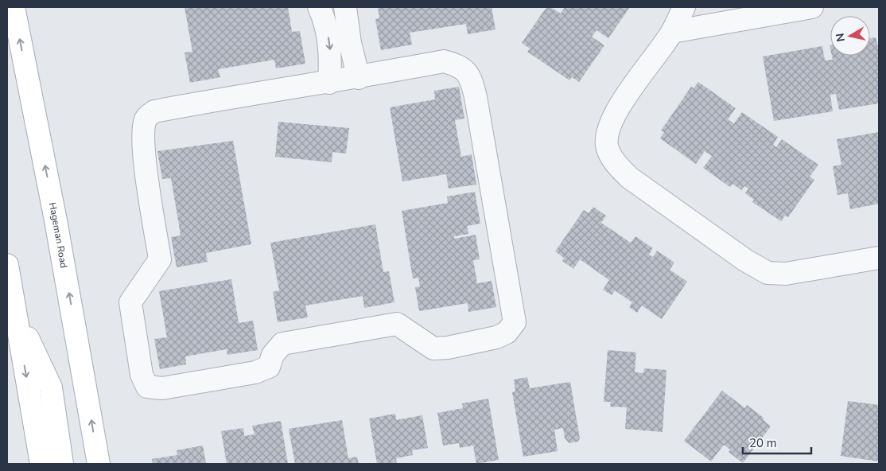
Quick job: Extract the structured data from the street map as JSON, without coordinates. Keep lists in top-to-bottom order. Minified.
{"streets":{"main road":["Hageman Road"]},"scale_bar":"20 m","north":"left"}
